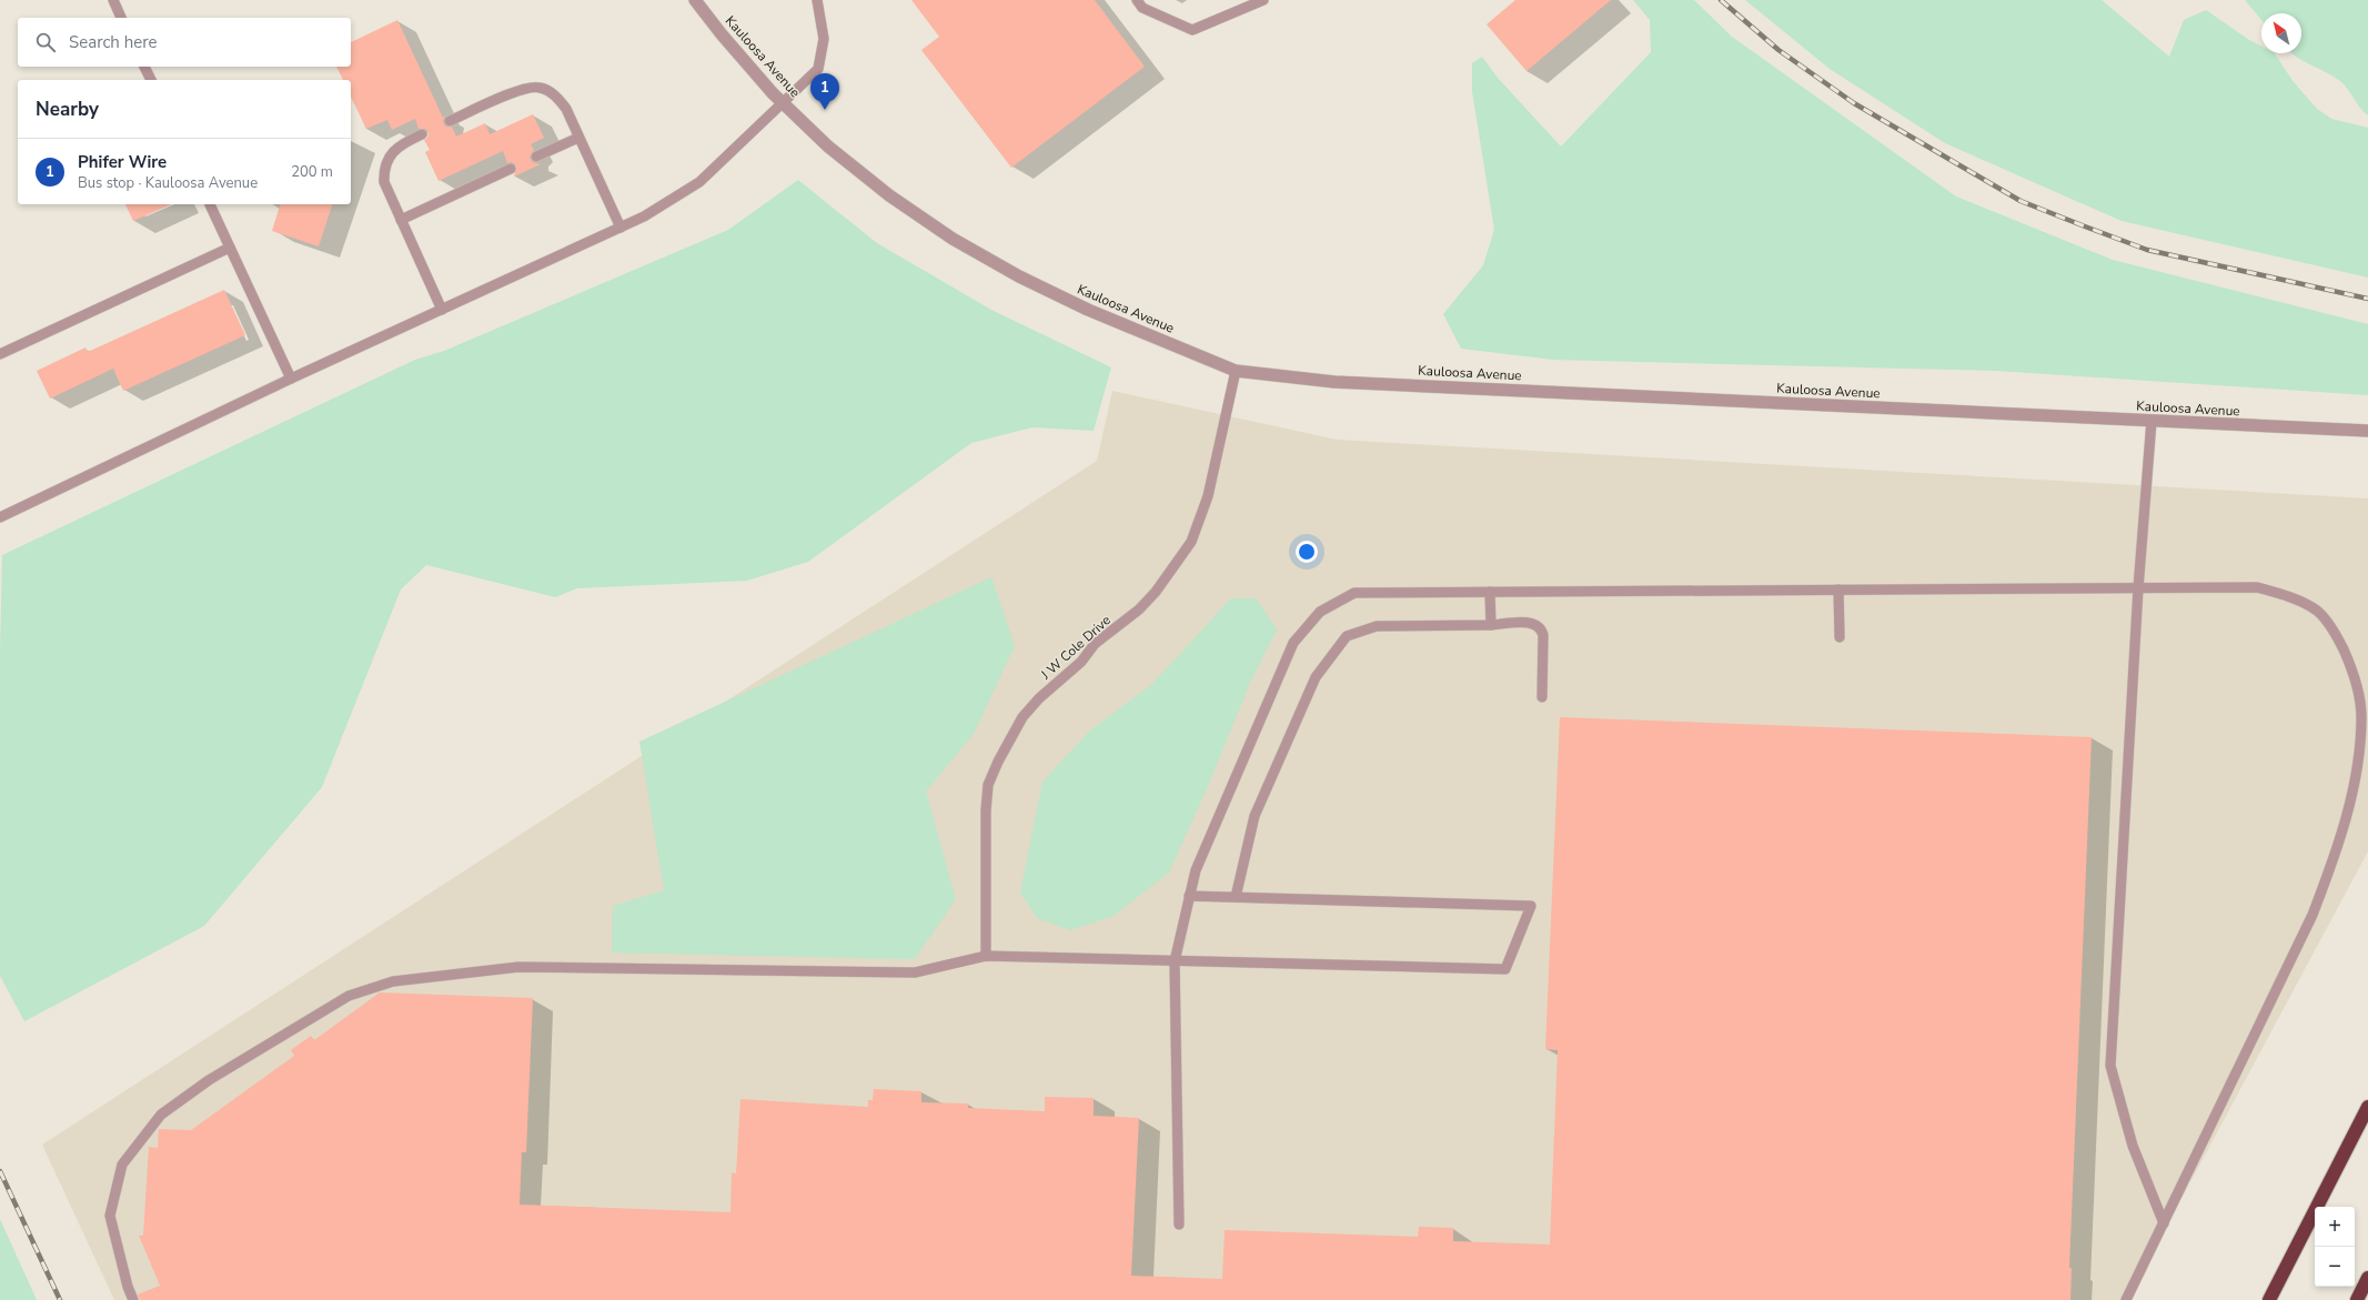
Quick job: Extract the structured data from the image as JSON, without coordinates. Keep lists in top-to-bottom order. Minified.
{"streets":{"street":["Kauloosa Avenue"],"lane":["J W Cole Drive"]},"crossings":[["Kauloosa Avenue","J W Cole Drive"]],"north":"top left","page":{"search":"Search here","pins":"1","heading":"Nearby","list":[{"mark":"1","name":"Phifer Wire","note":"Bus stop · Kauloosa Avenue","value":"200 m"}],"map_buttons":["+","−"]}}
